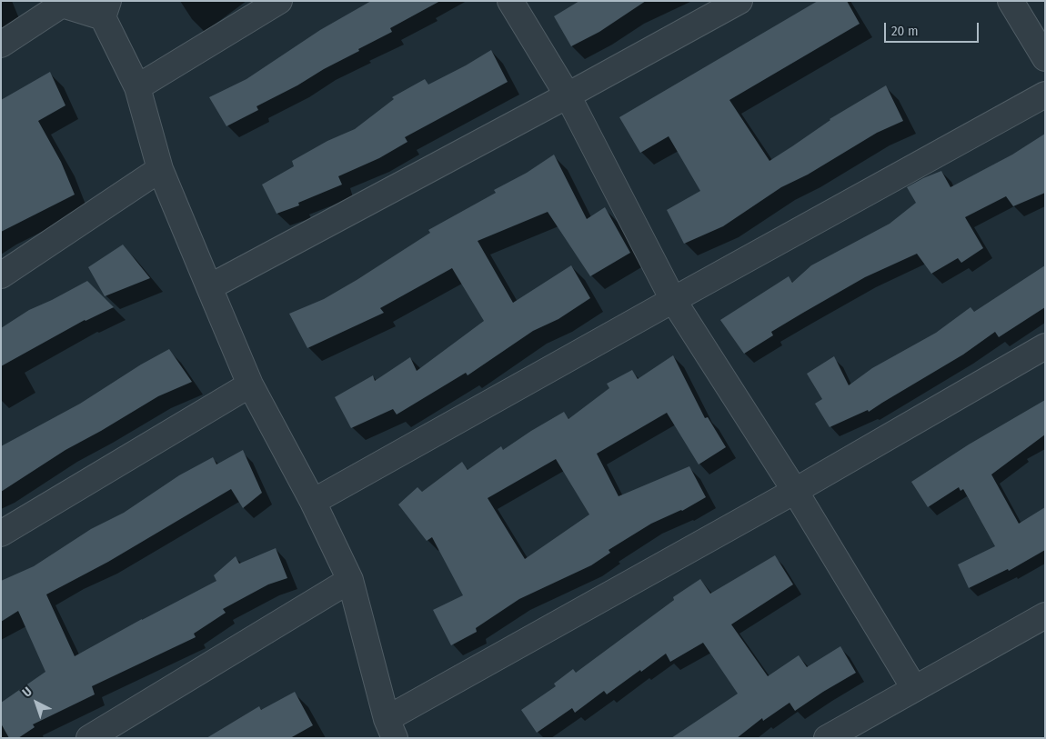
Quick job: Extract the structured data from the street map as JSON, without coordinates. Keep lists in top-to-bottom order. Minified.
{"scale_bar":"20 m","north":"top left"}
